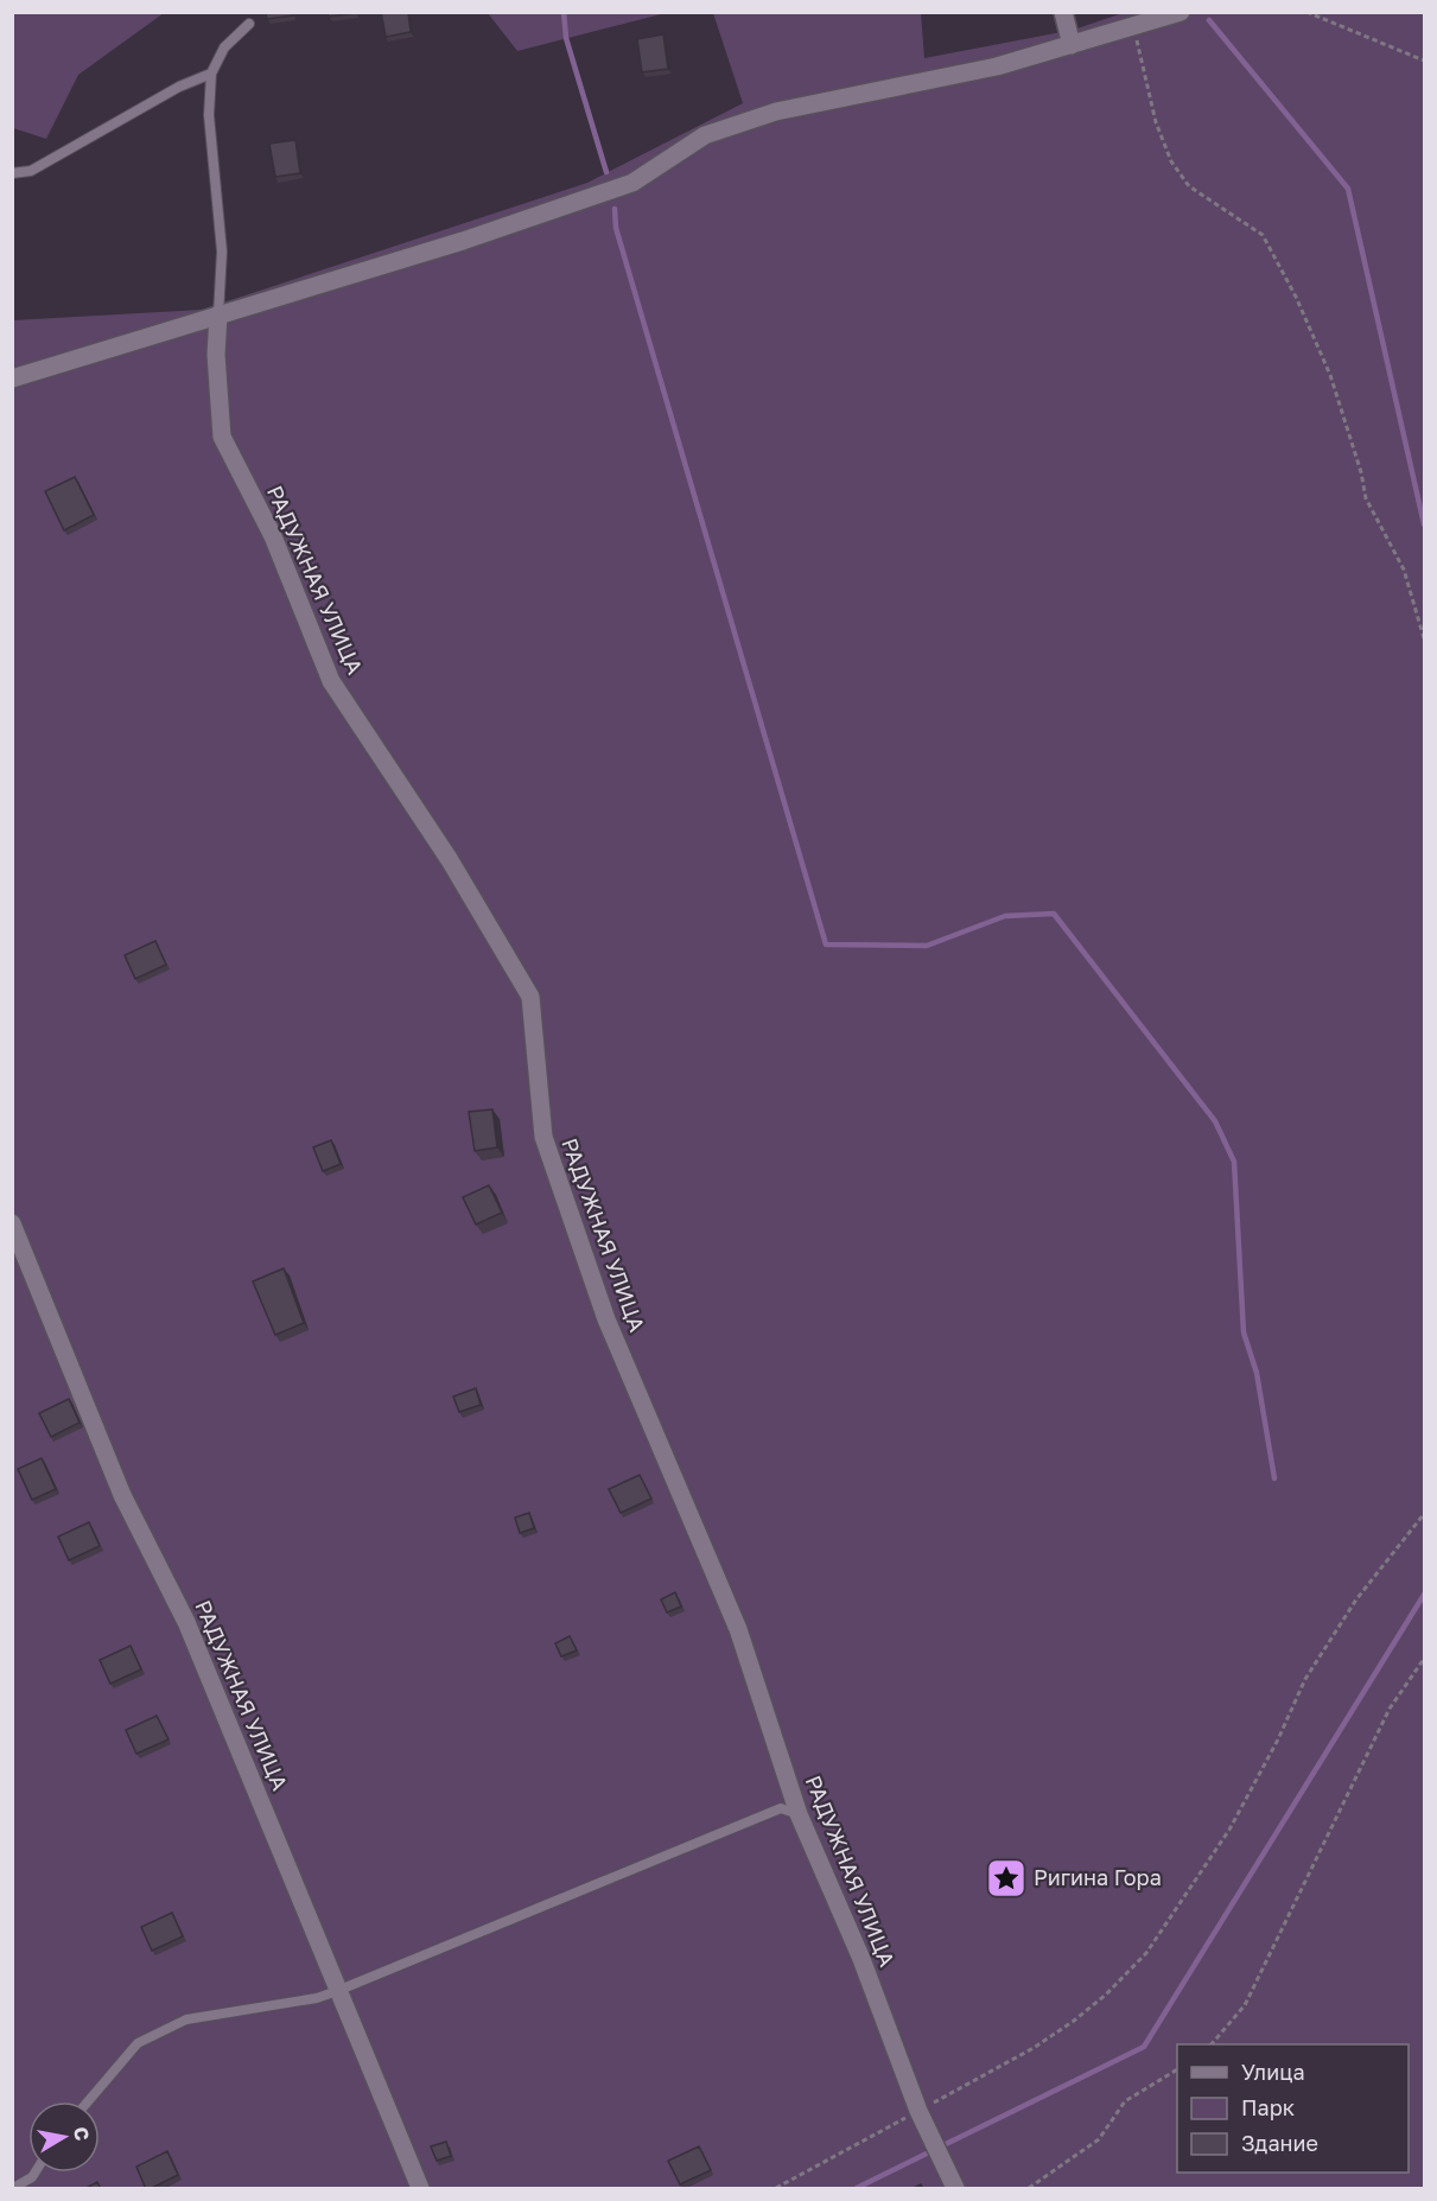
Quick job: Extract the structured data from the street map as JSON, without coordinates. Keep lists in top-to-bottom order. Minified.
{"streets":{"street":["РАДУЖНАЯ УЛИЦА"]},"places":{"place":["Ригина Гора"]},"legend":["Улица","Парк","Здание"],"north":"right"}
